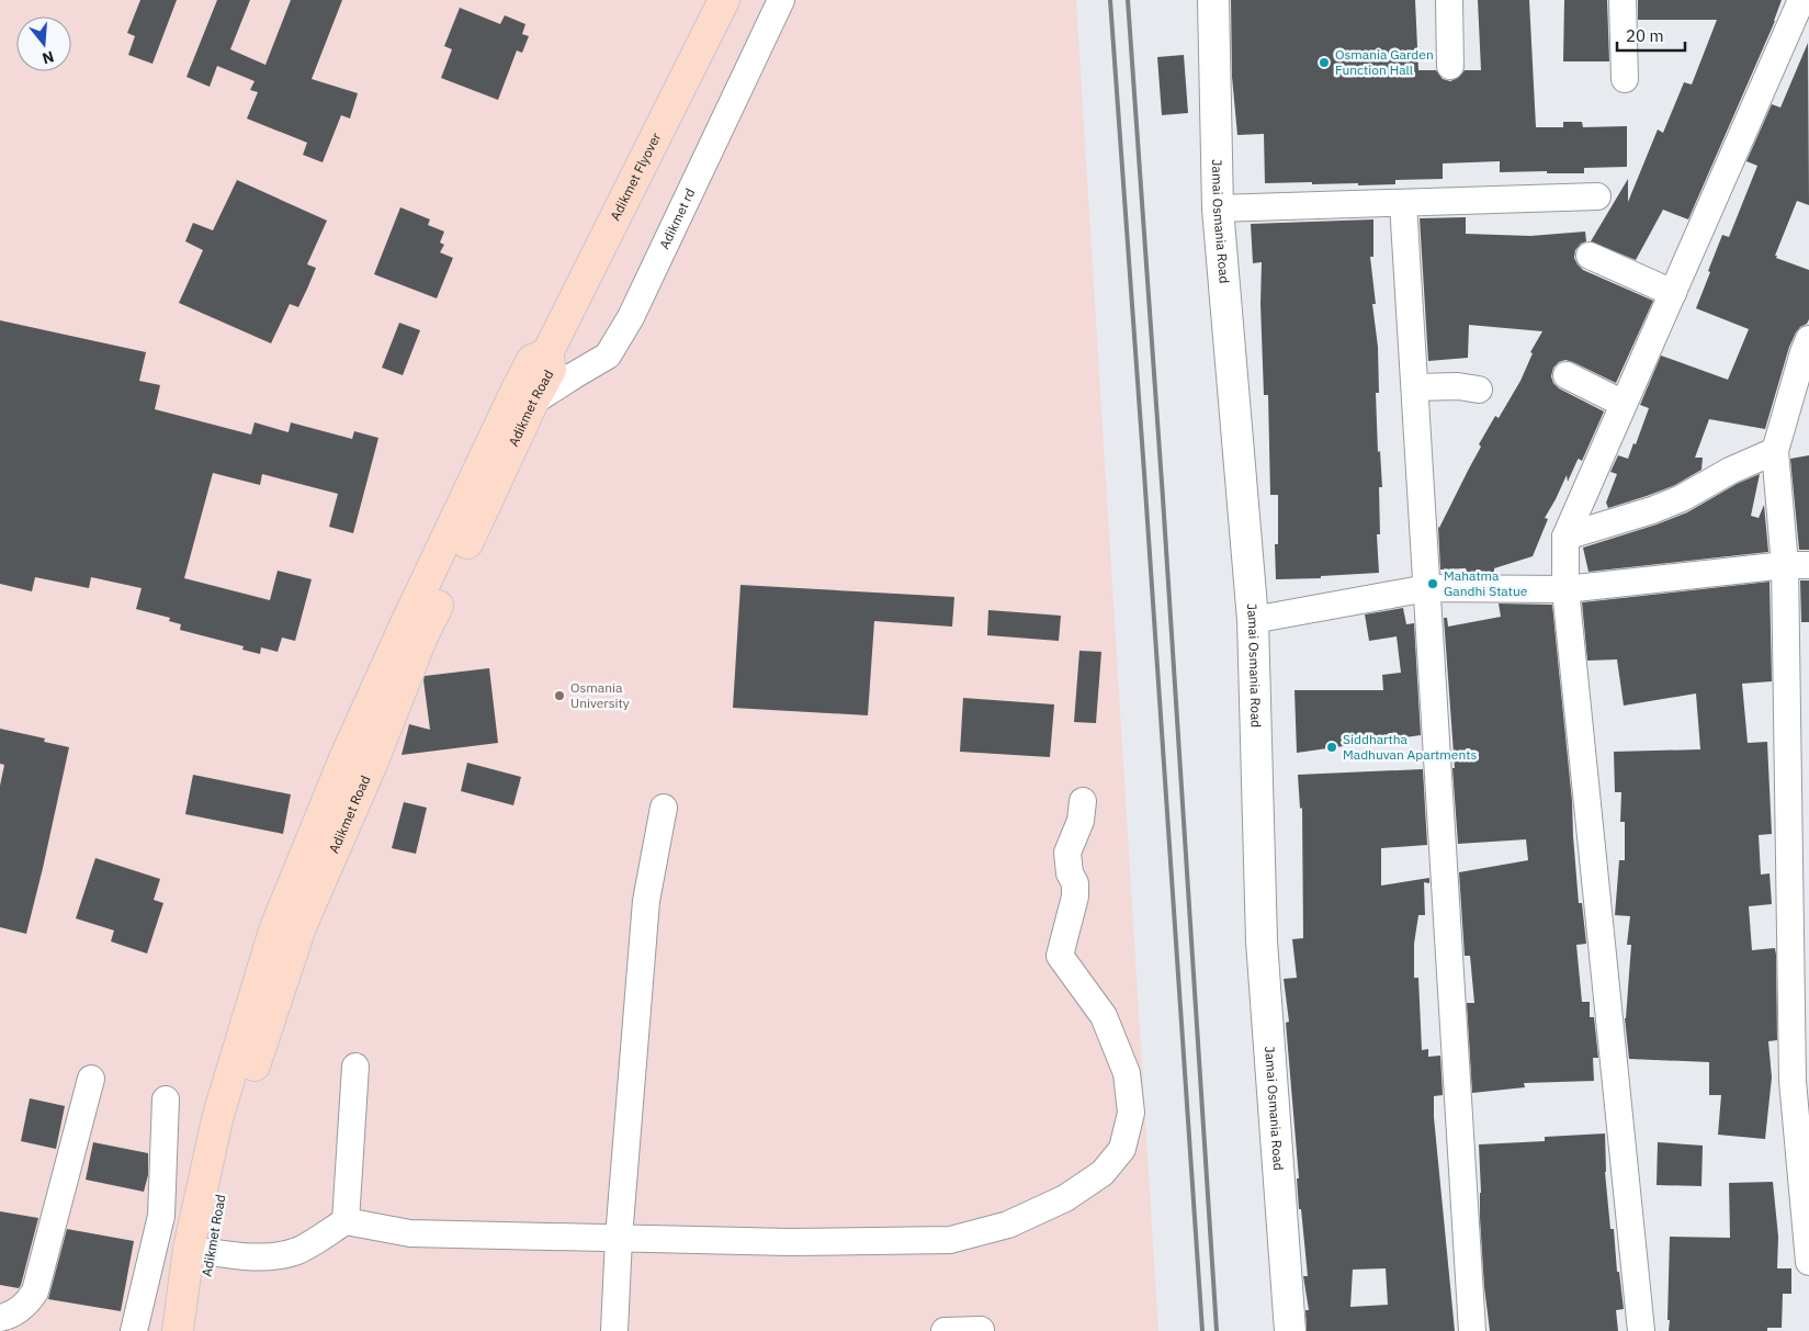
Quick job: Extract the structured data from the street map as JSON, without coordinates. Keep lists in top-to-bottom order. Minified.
{"streets":{"main road":["Adikmet Flyover","Adikmet Road"],"street":["Adikmet rd","Jamai Osmania Road"]},"crossings":[["Adikmet Flyover","Adikmet Road"],["Adikmet rd","Adikmet Road"]],"places":["Osmania Garden Function Hall","Mahatma Gandhi Statue","Osmania University","Siddhartha Madhuvan Apartments"],"scale_bar":"20 m","north":"bottom"}
